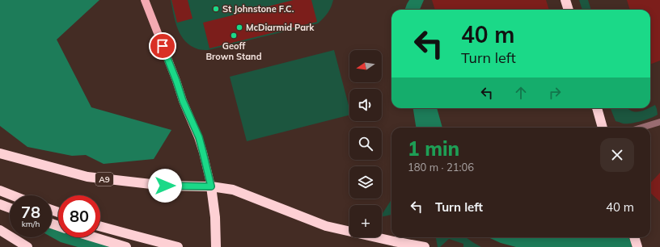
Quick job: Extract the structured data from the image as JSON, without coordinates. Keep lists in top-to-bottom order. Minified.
{"streets":{"highway":["A9"]},"places":["St Johnstone F.C.","McDiarmid Park","Geoff Brown Stand"],"north":"left","page":{"turn":["40 m","Turn left"],"map_buttons":"+","heading":["1 min","180 m · 21:06"],"list":[{"name":"Turn left","value":"40 m"}],"speed":"78 km/h","limit":"80"}}
